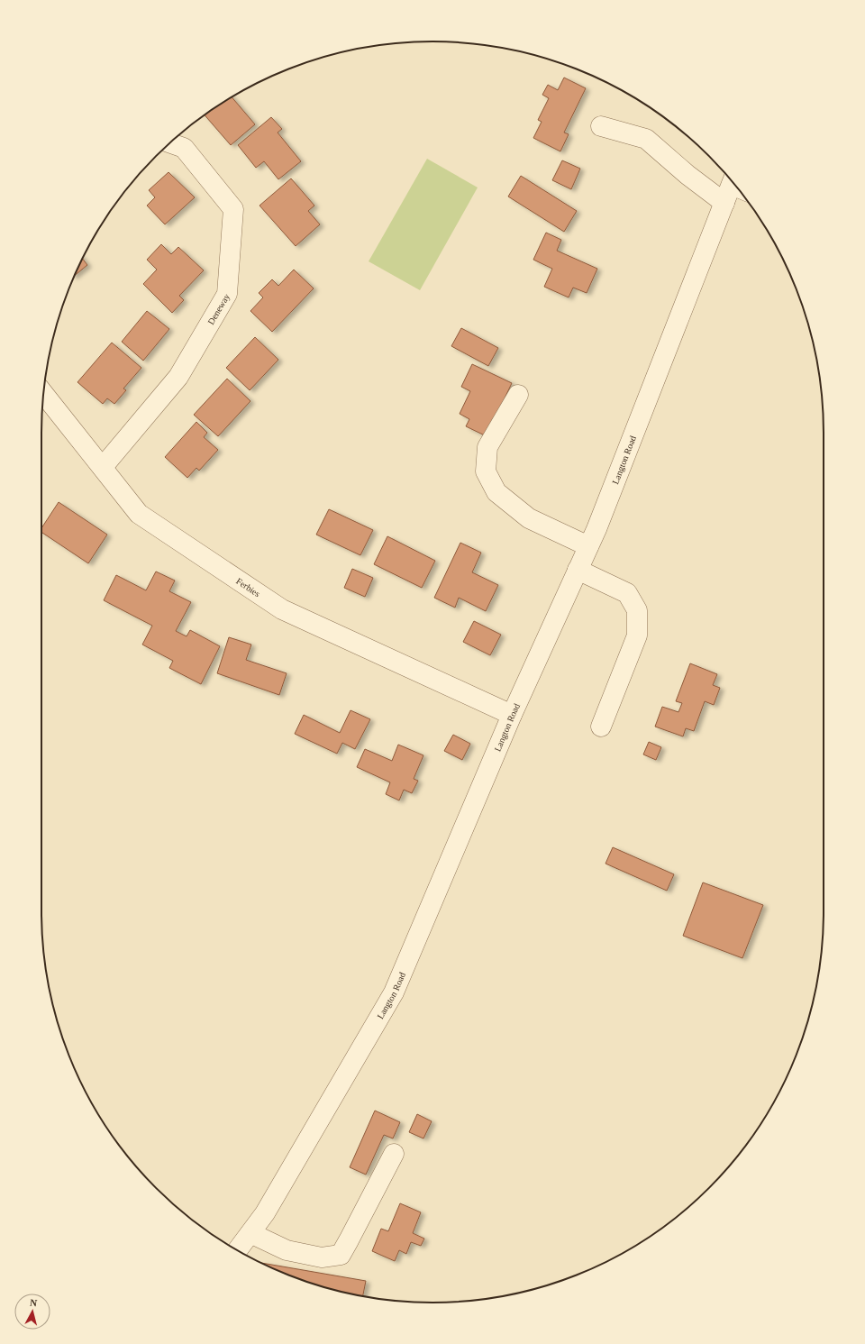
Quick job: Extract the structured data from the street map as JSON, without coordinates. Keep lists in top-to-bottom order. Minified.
{"streets":{"street":["Deneway","Langton Road","Ferbies"]},"crossings":[["Deneway","Ferbies"],["Langton Road","Ferbies"]],"north":"top"}
